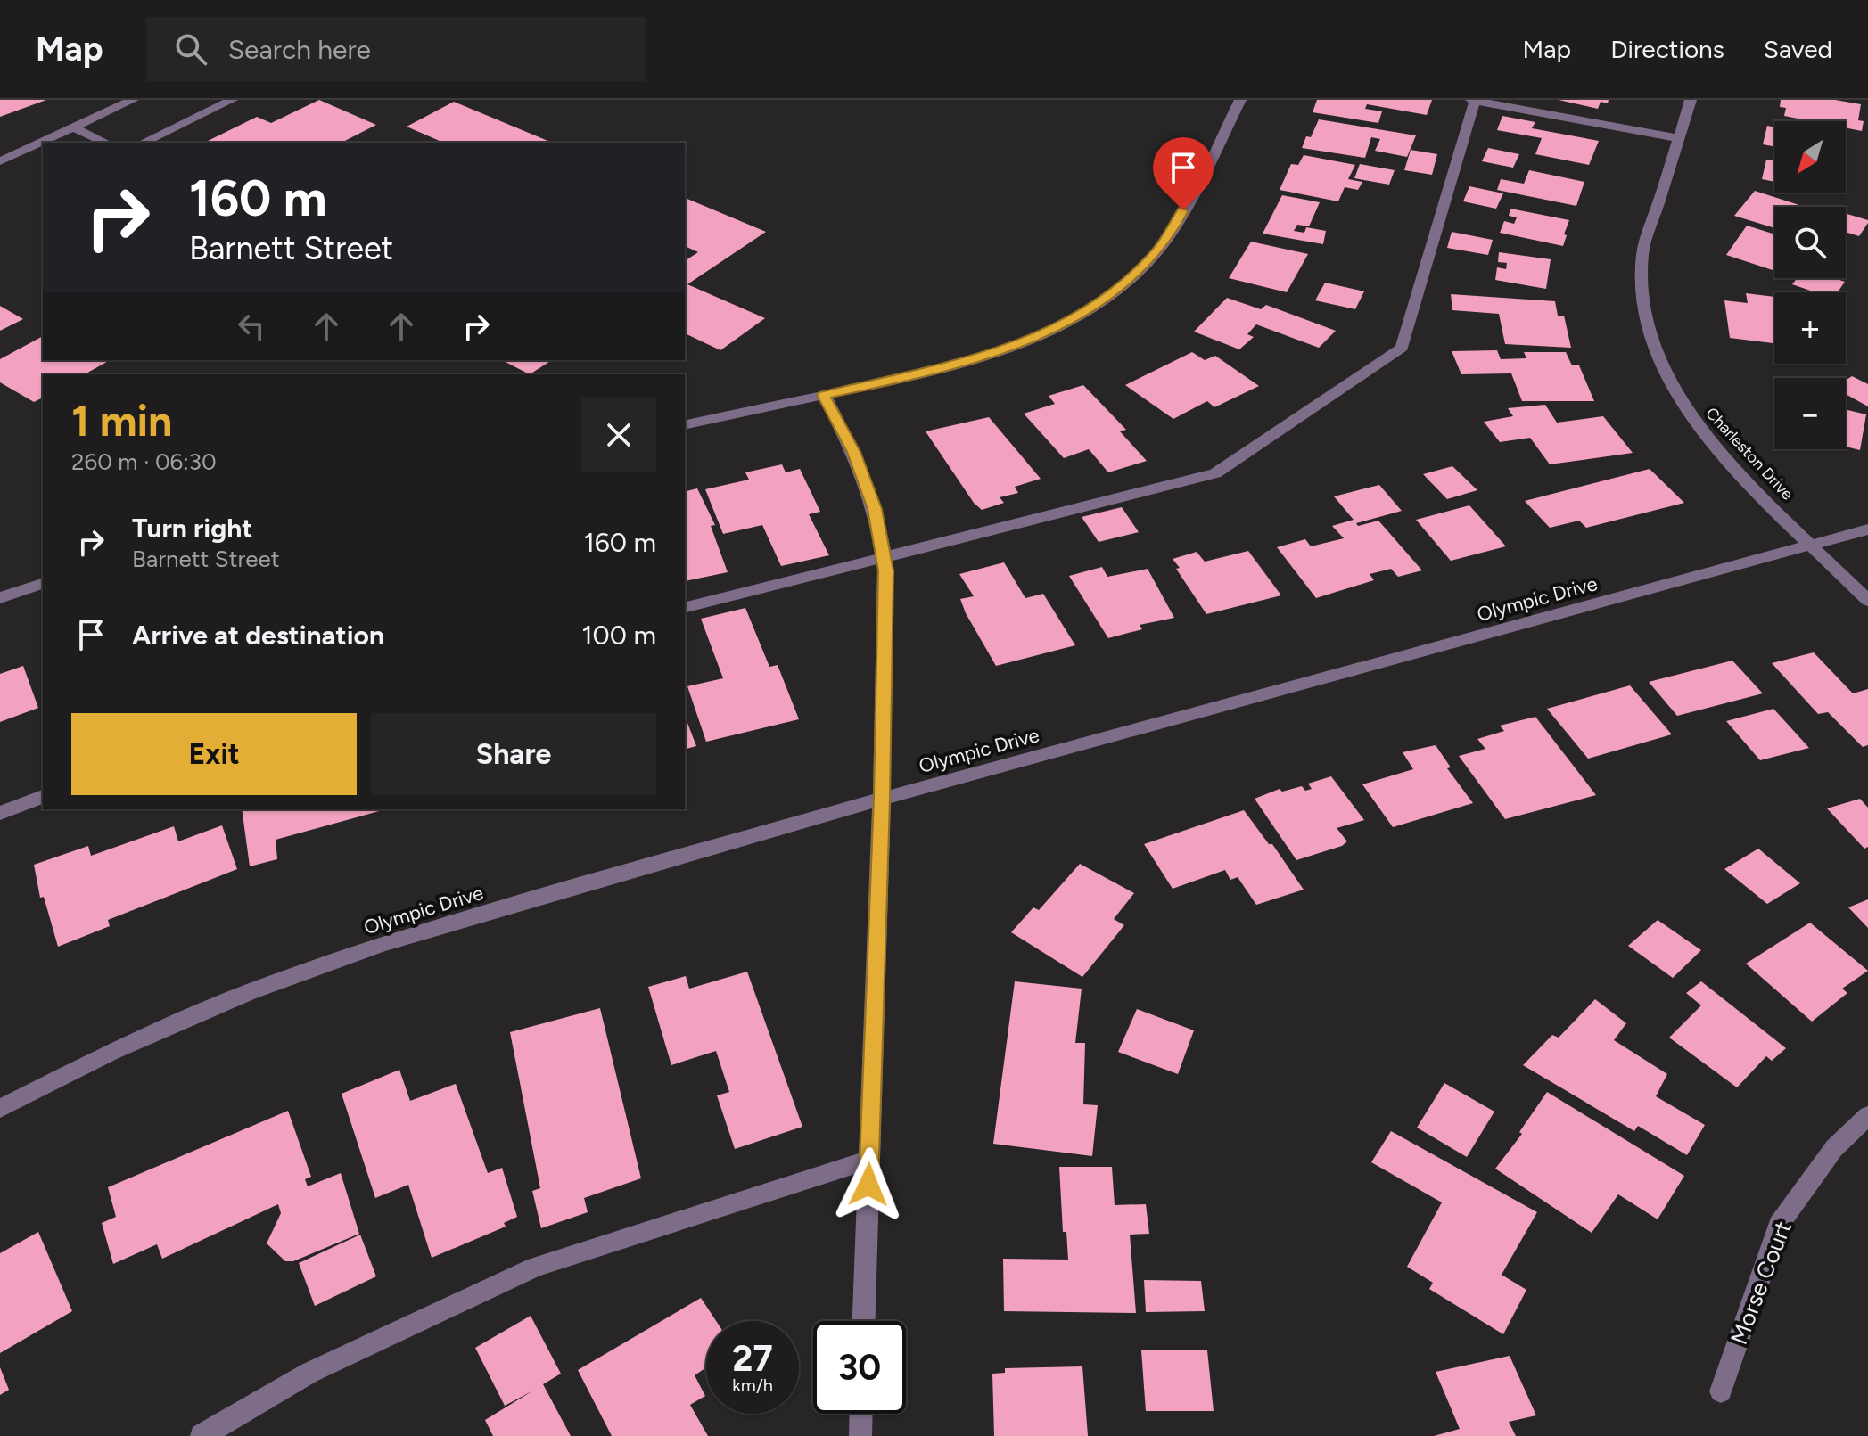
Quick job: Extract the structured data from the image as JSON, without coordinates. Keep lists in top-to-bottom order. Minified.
{"streets":{"street":["Charleston Drive","Olympic Drive","Morse Court"]},"crossings":[["Charleston Drive","Olympic Drive"]],"north":"bottom left","page":{"header":"Map","search":"Search here","nav":["Map","Directions","Saved"],"map_buttons":["+","−"],"turn":["160 m","Barnett Street"],"heading":["1 min","260 m · 06:30"],"list":[{"name":"Turn right","note":"Barnett Street","value":"160 m"},{"name":"Arrive at destination","value":"100 m"}],"buttons":["Exit","Share"],"speed":"27 km/h","limit":"30"}}
